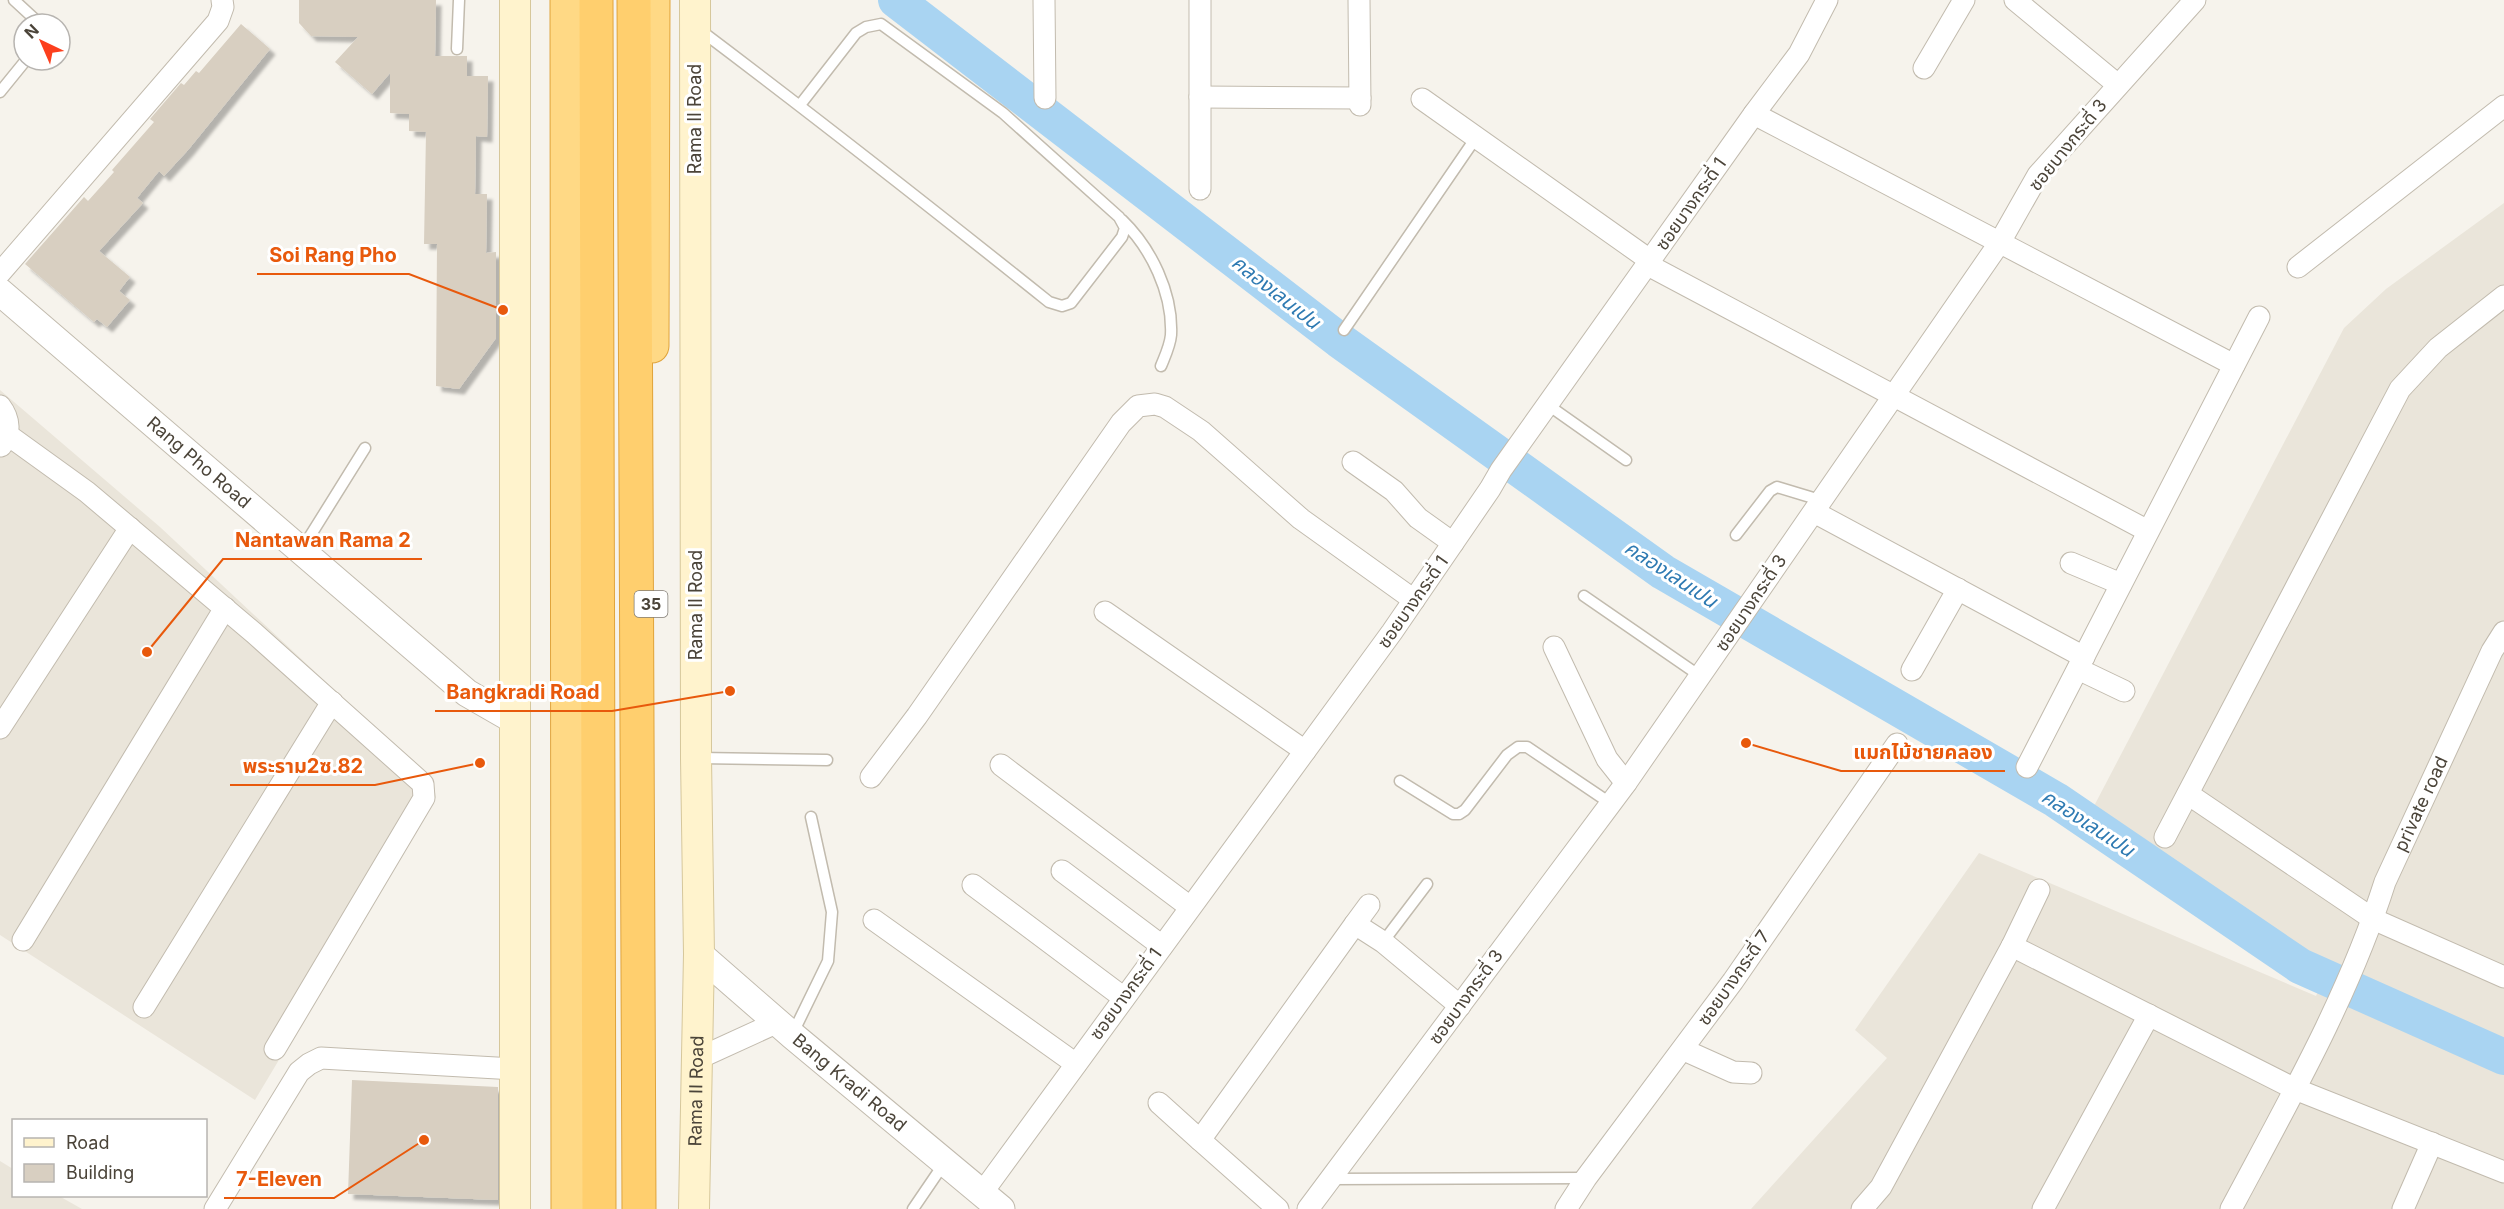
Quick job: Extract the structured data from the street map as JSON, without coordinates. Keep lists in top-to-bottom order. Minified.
{"streets":{"highway":["35"],"main road":["Rama II Road"],"street":["ซอยบางกระดี่ 3","ซอยบางกระดี่ 1","Rang Pho Road","private road","ซอยบางกระดี่ 7","Bang Kradi Road"]},"crossings":[["Rama II Road","Bang Kradi Road"],["ซอยบางกระดี่ 1","Bang Kradi Road"]],"water":["คลองเลนเปน"],"places":["Soi Rang Pho","Nantawan Rama 2","Bangkradi Road","แมกไม้ชายคลอง","พระราม2ซ.82","7-Eleven"],"legend":["Road","Building"],"north":"top left"}
